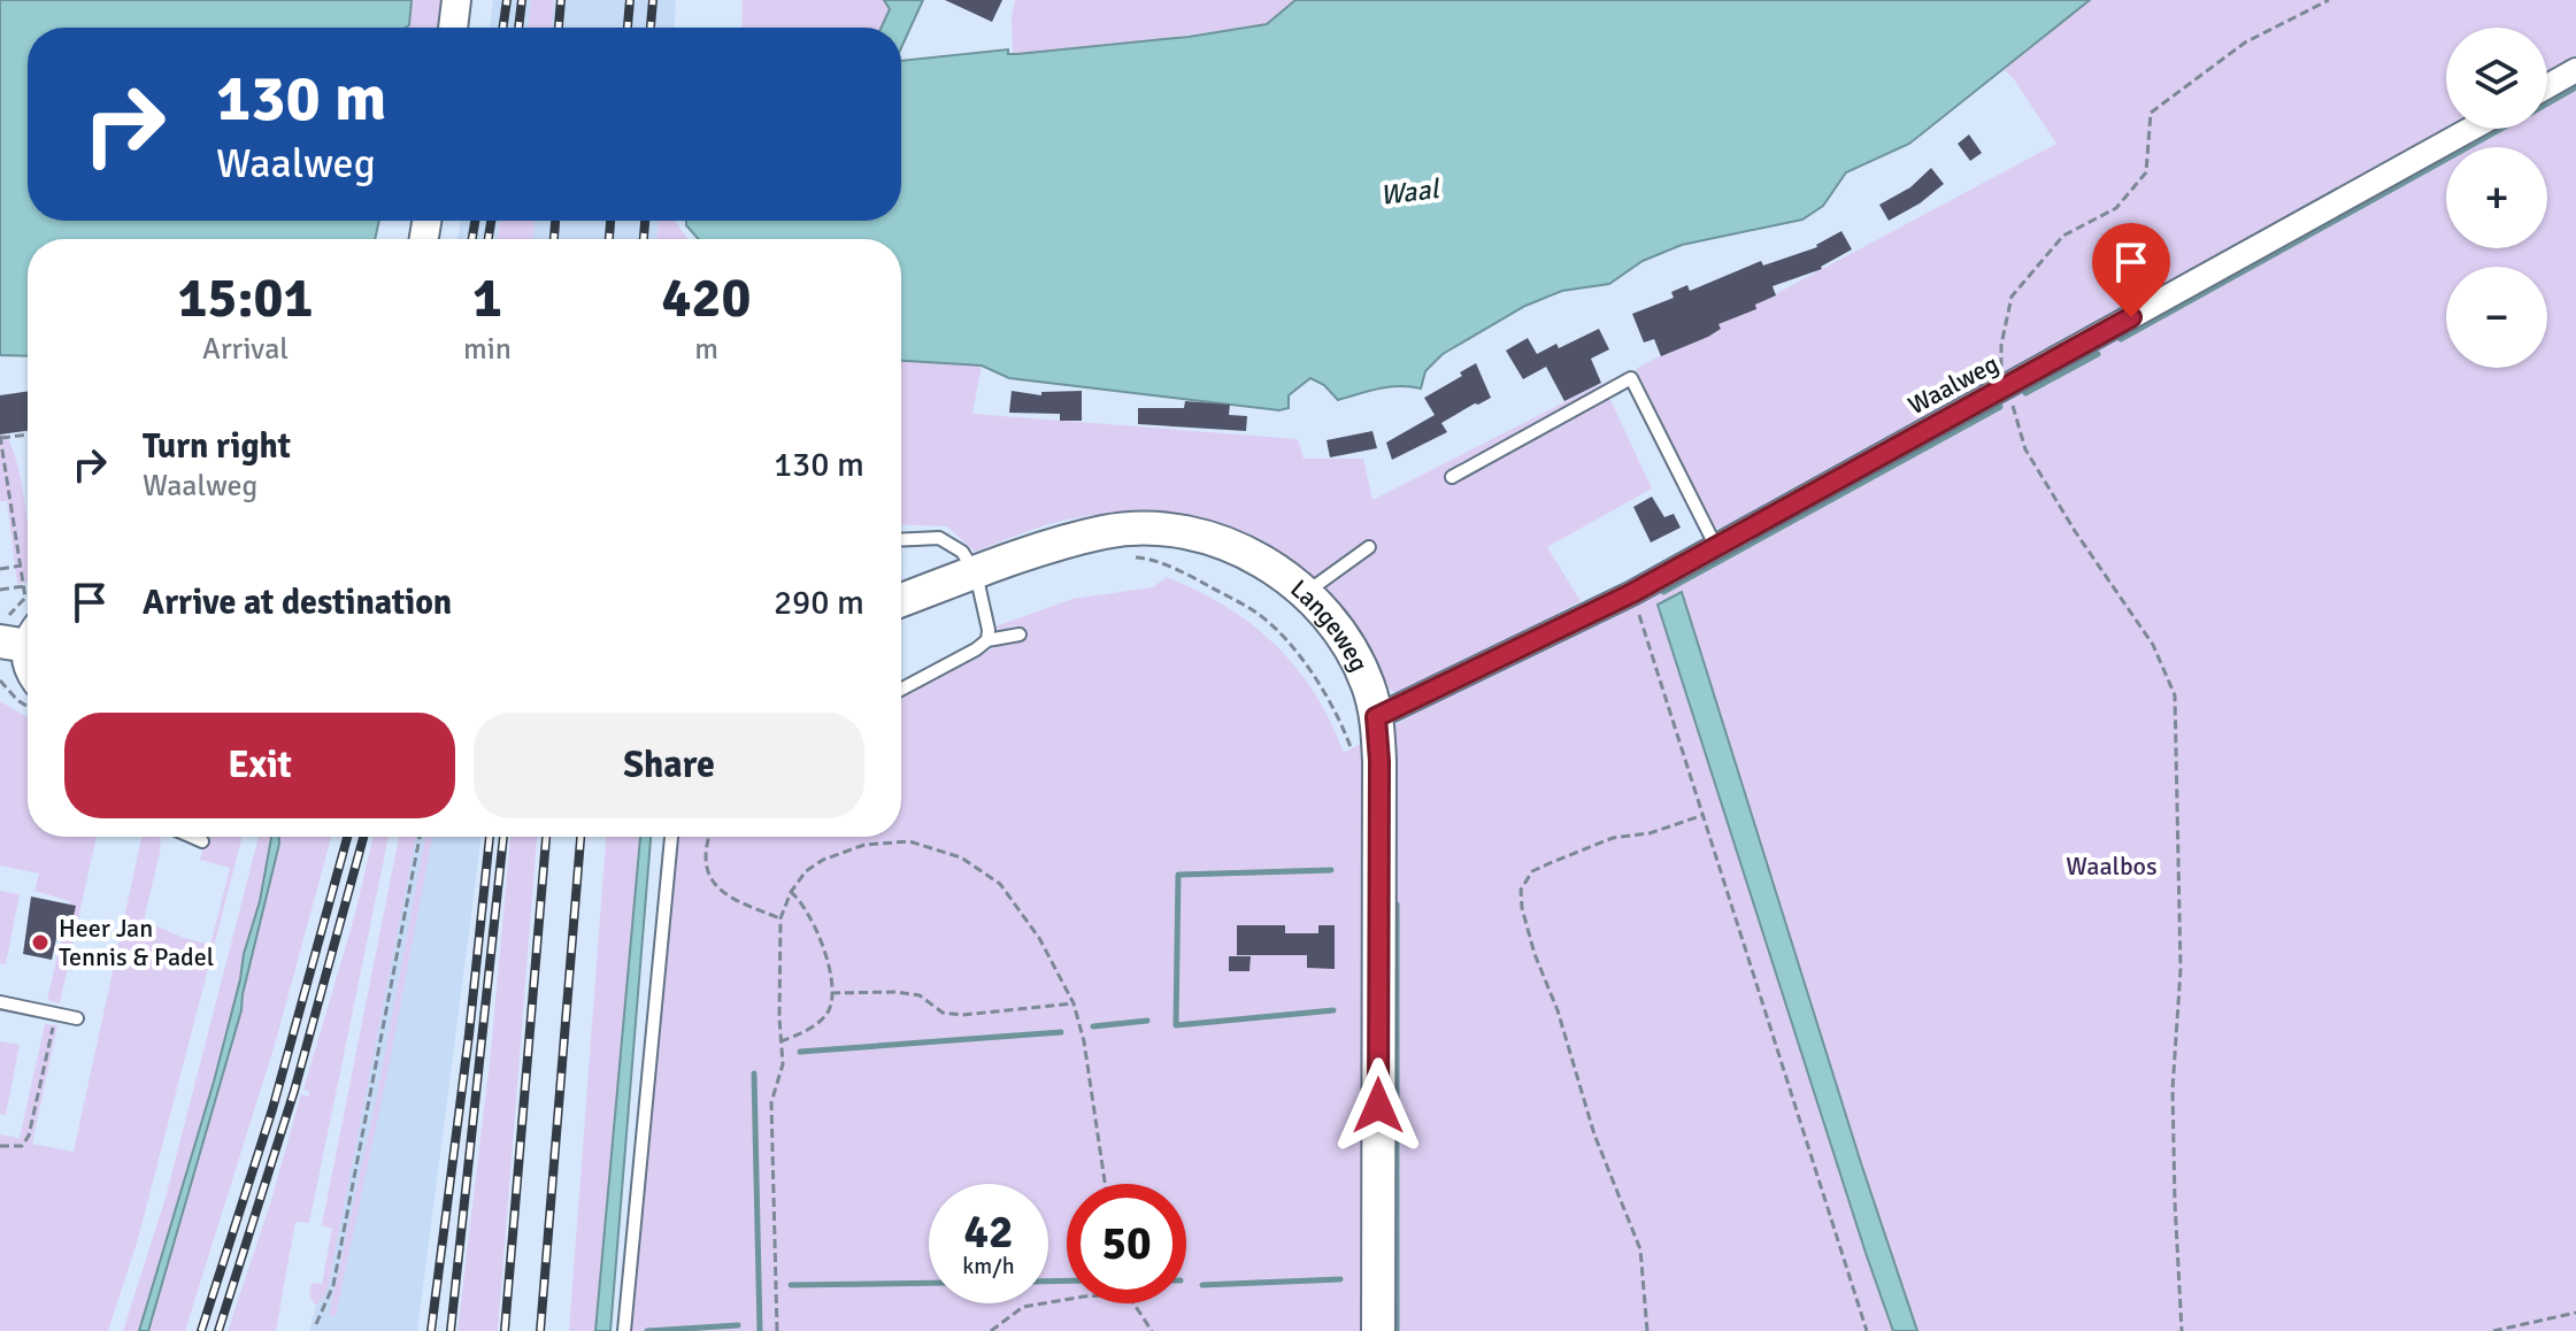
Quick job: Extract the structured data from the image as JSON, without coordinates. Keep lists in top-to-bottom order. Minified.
{"streets":{"main road":["Langeweg"],"street":["Waalweg"]},"crossings":[["Waalweg","Langeweg"]],"water":["Waal"],"parks":["Waalbos"],"places":["Heer Jan Tennis & Padel"],"page":{"map_buttons":["+","−"],"turn":["130 m","Waalweg"],"eta":["15:01","Arrival","1","min","420","m"],"list":[{"name":"Turn right","note":"Waalweg","value":"130 m"},{"name":"Arrive at destination","value":"290 m"}],"buttons":["Exit","Share"],"speed":"42 km/h","limit":"50"}}
